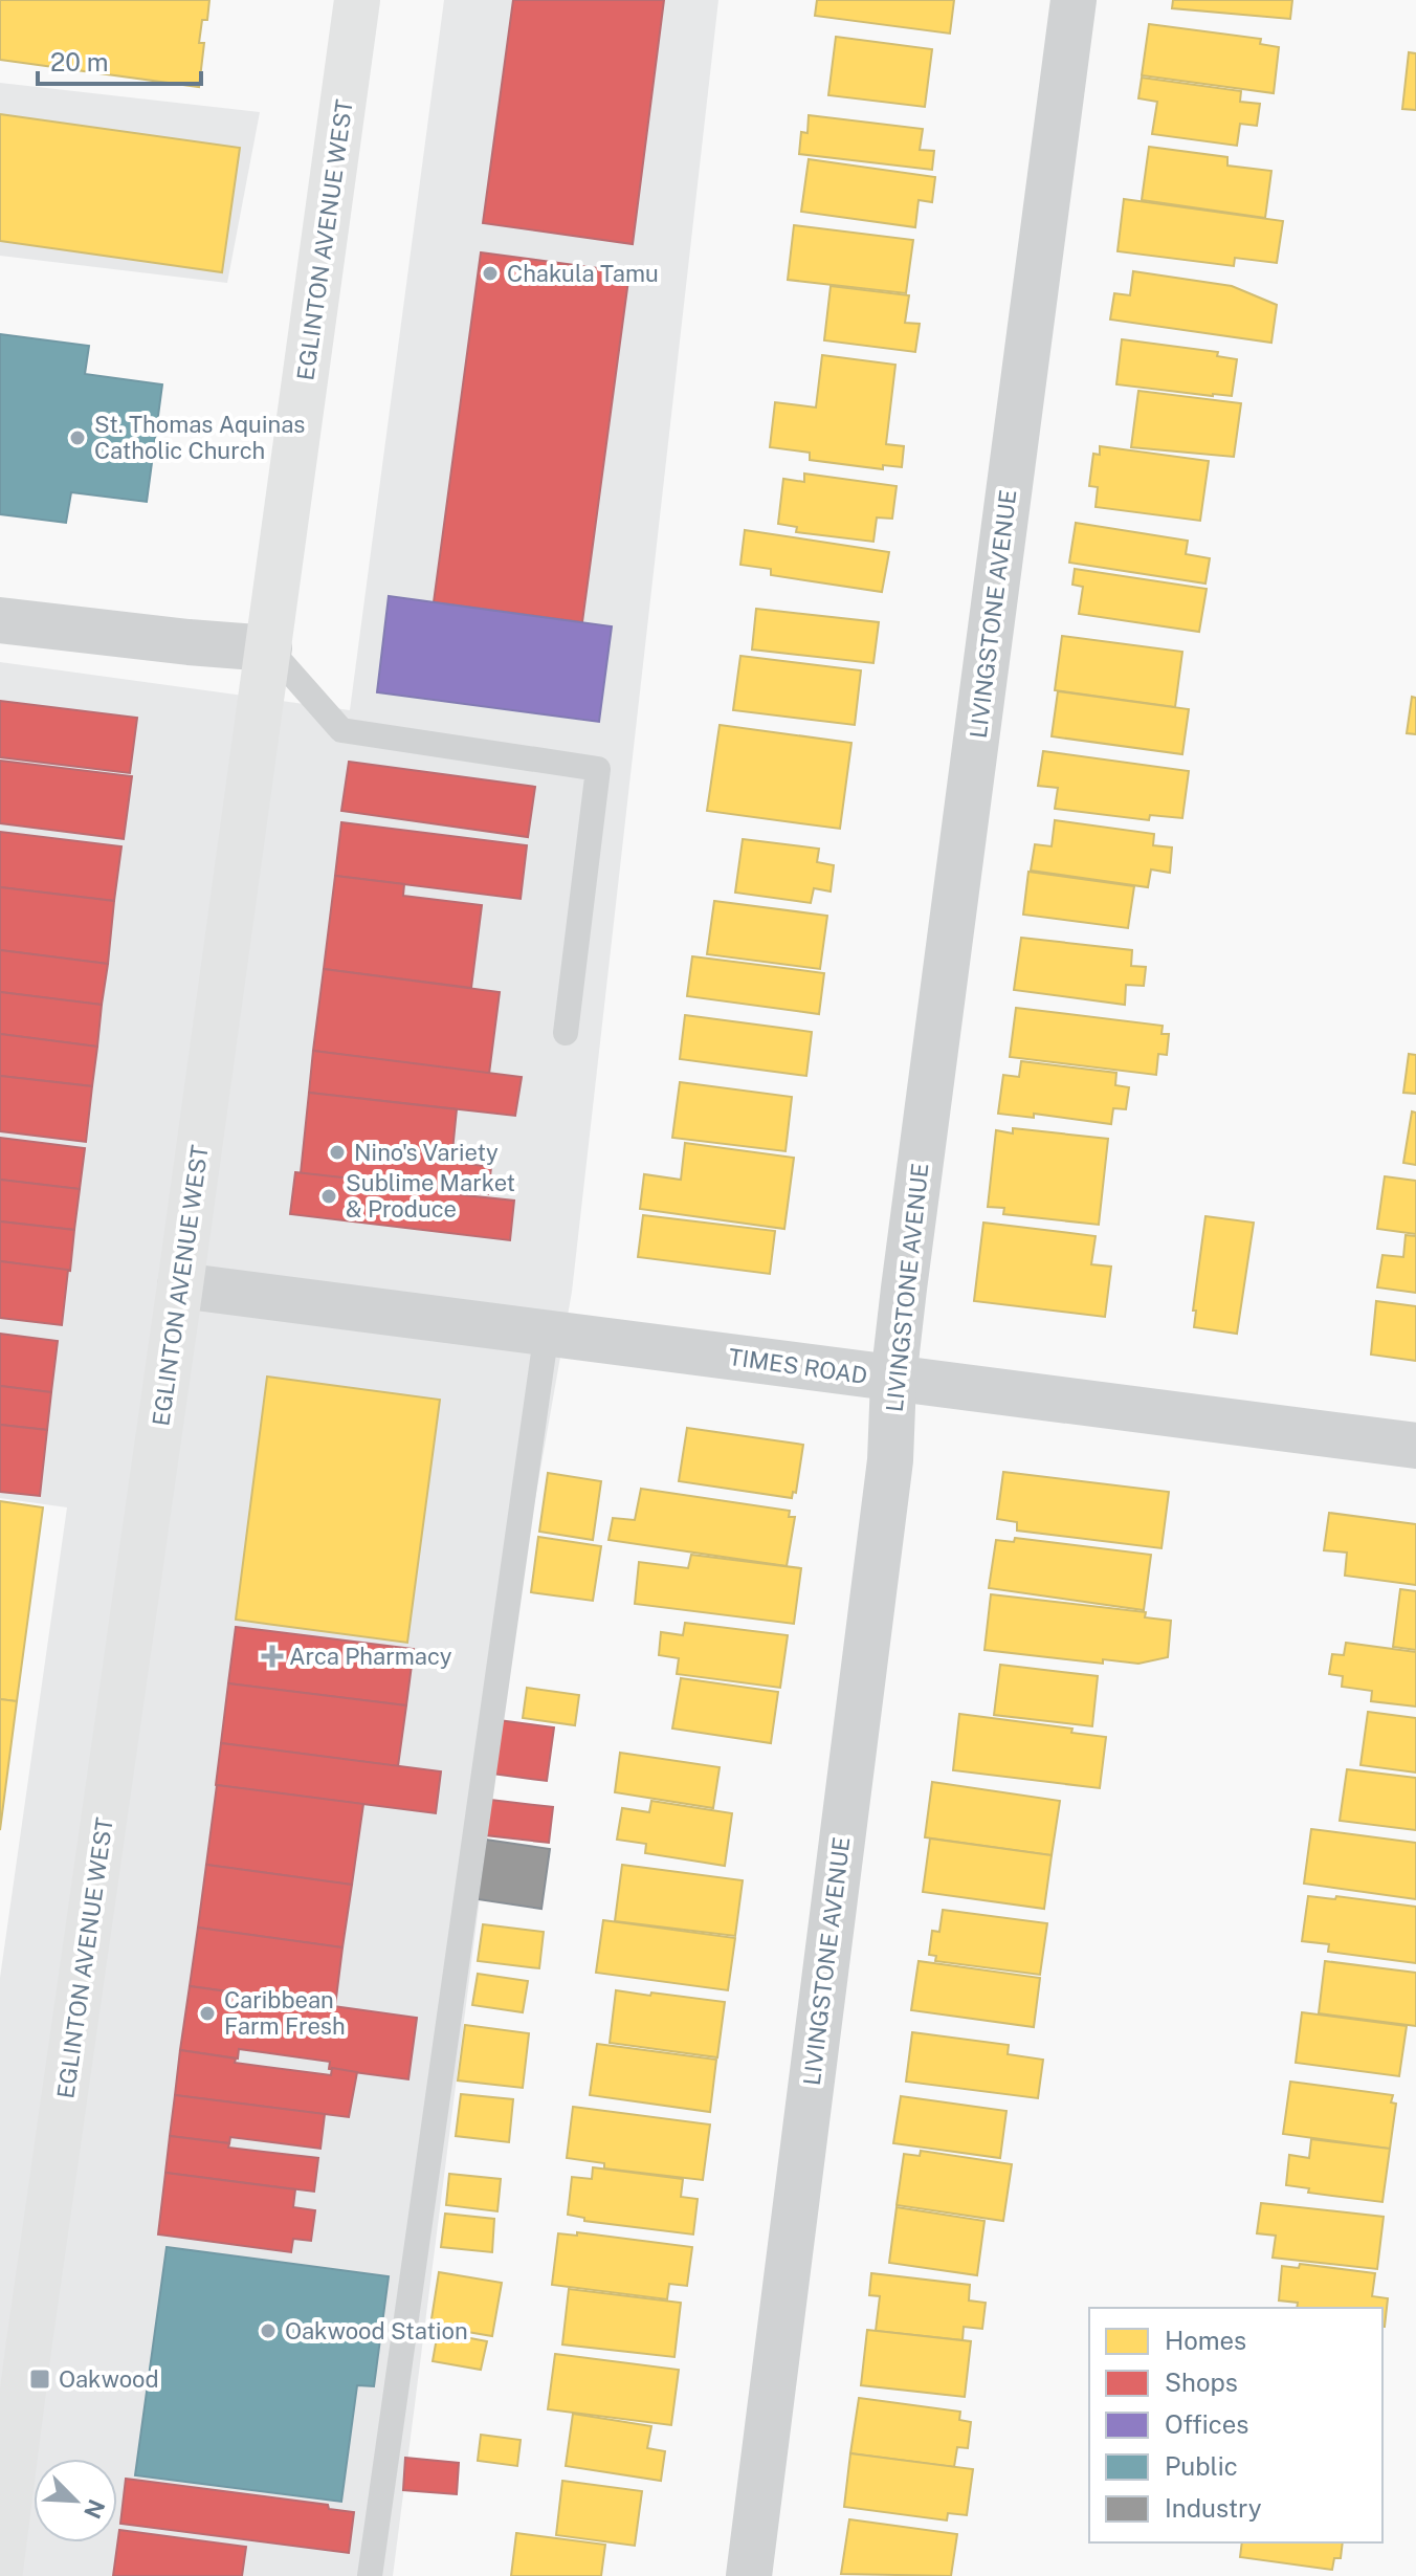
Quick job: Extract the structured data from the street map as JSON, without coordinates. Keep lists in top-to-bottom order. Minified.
{"streets":{"main road":["EGLINTON AVENUE WEST"],"street":["LIVINGSTONE AVENUE","TIMES ROAD"]},"crossings":[["EGLINTON AVENUE WEST","TIMES ROAD"],["LIVINGSTONE AVENUE","TIMES ROAD"]],"places":{"other":["Chakula Tamu","St. Thomas Aquinas Catholic Church","Nino's Variety","Sublime Market & Produce","Caribbean Farm Fresh","Oakwood Station"],"health":["Arca Pharmacy"],"transit":["Oakwood"]},"legend":["Homes","Shops","Offices","Public","Industry"],"scale_bar":"20 m","north":"bottom right"}
